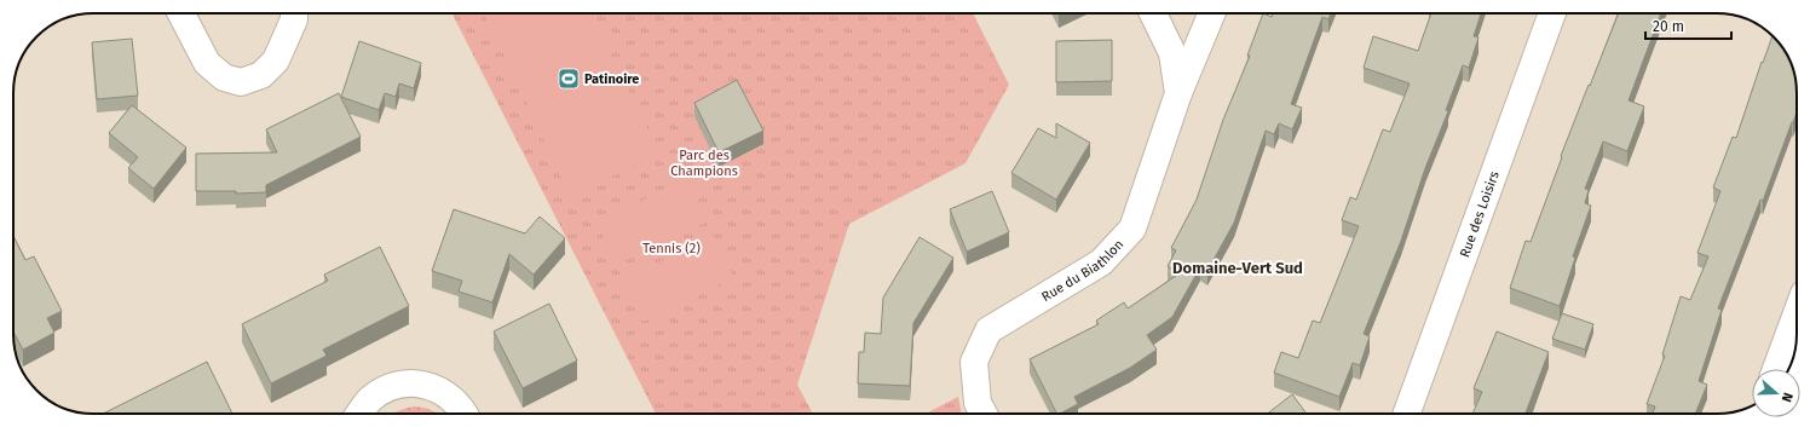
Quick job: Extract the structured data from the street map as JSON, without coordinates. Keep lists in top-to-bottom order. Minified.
{"streets":{"street":["Rue des Loisirs","Rue du Biathlon"]},"districts":["Domaine-Vert Sud"],"parks":["Parc des Champions","Tennis (2)"],"places":{"sports":["Patinoire"]},"scale_bar":"20 m","north":"right"}
